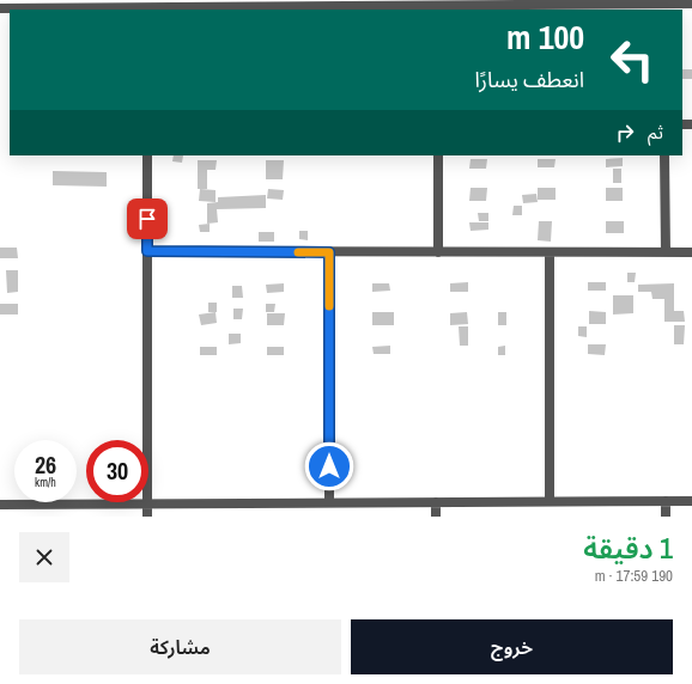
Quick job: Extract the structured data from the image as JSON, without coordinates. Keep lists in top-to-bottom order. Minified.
{"page":{"turn":["100 m","انعطف يسارًا"],"then":"ثم","speed":"26 km/h","limit":"30","heading":["1 دقيقة","190 m · 17:59"],"buttons":["خروج","مشاركة"]}}
